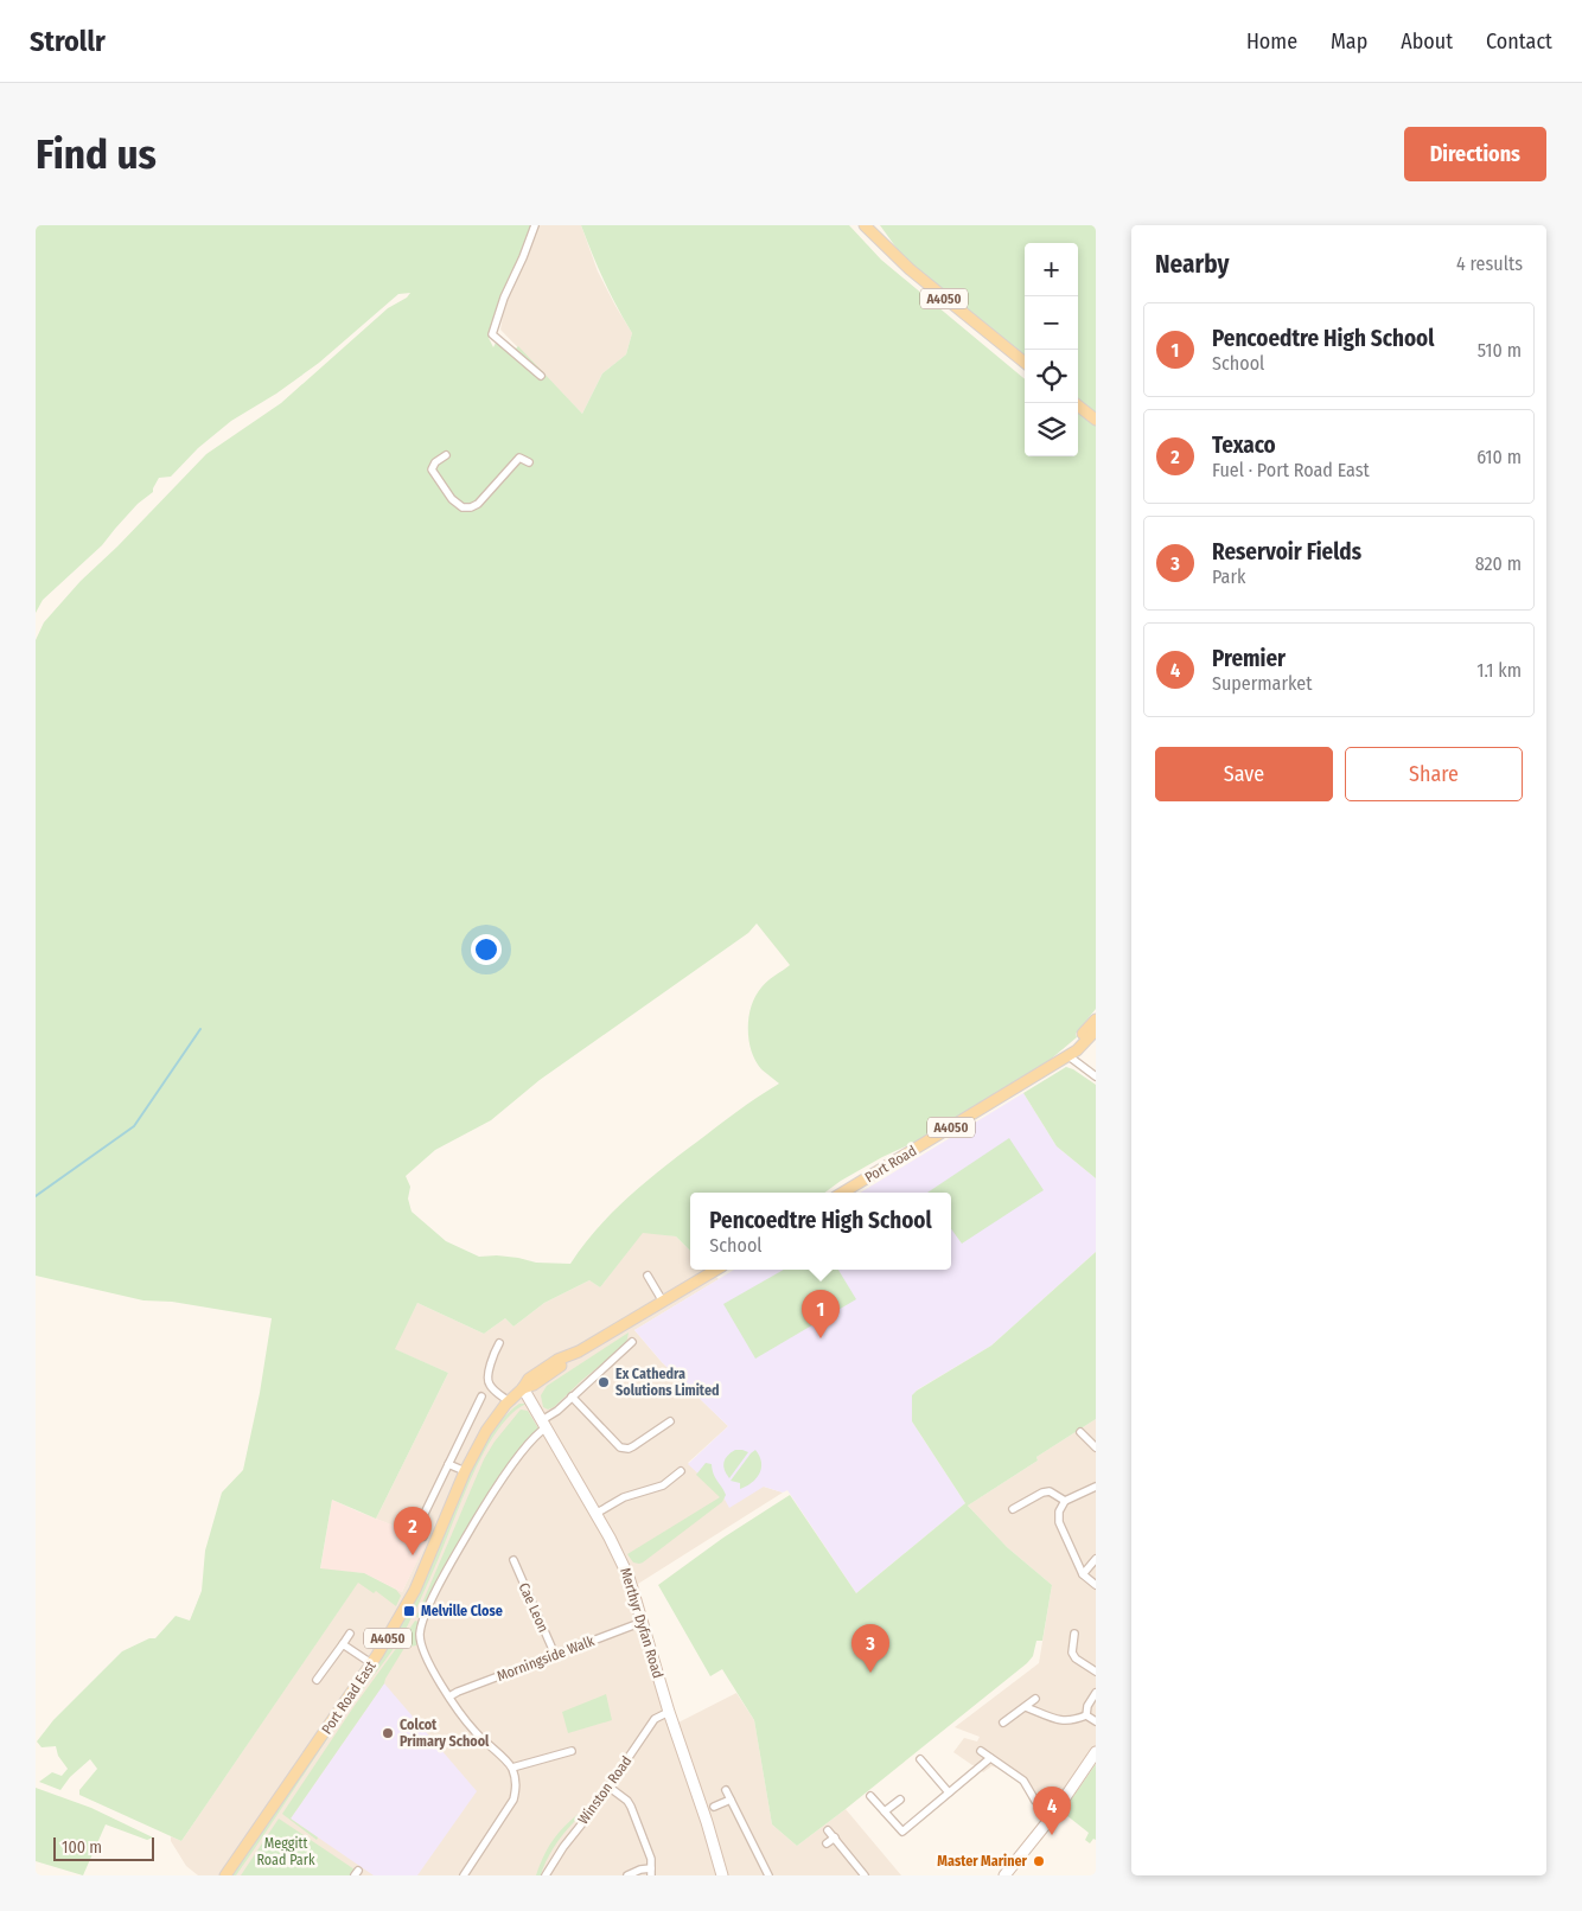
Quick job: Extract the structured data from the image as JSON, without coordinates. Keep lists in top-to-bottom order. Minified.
{"streets":{"main road":["A4050","Port Road","Port Road East"],"street":["Cae Leon","Merthyr Dyfan Road","Morningside Walk","Winston Road"]},"crossings":[["A4050","Merthyr Dyfan Road"],["A4050","Port Road East"],["Cae Leon","Morningside Walk"],["Merthyr Dyfan Road","Morningside Walk"],["Merthyr Dyfan Road","Port Road East"],["Merthyr Dyfan Road","Winston Road"]],"parks":["Meggitt Road Park"],"places":{"other":["Ex Cathedra Solutions Limited","Colcot Primary School","Master Mariner"],"transit":["Melville Close"]},"scale_bar":"100 m","page":{"header":"Strollr","nav":["Home","Map","About","Contact"],"buttons":["Directions",["Save","Share"]],"title":"Find us","heading":["Nearby","4 results"],"map_buttons":["+","−"],"list":[{"mark":"1","name":"Pencoedtre High School","note":"School","value":"510 m"},{"mark":"2","name":"Texaco","note":"Fuel · Port Road East","value":"610 m"},{"mark":"3","name":"Reservoir Fields","note":"Park","value":"820 m"},{"mark":"4","name":"Premier","note":"Supermarket","value":"1.1 km"}],"popup":["Pencoedtre High School","School"],"pins":["1","2","3","4"],"scale":"100 m"}}
